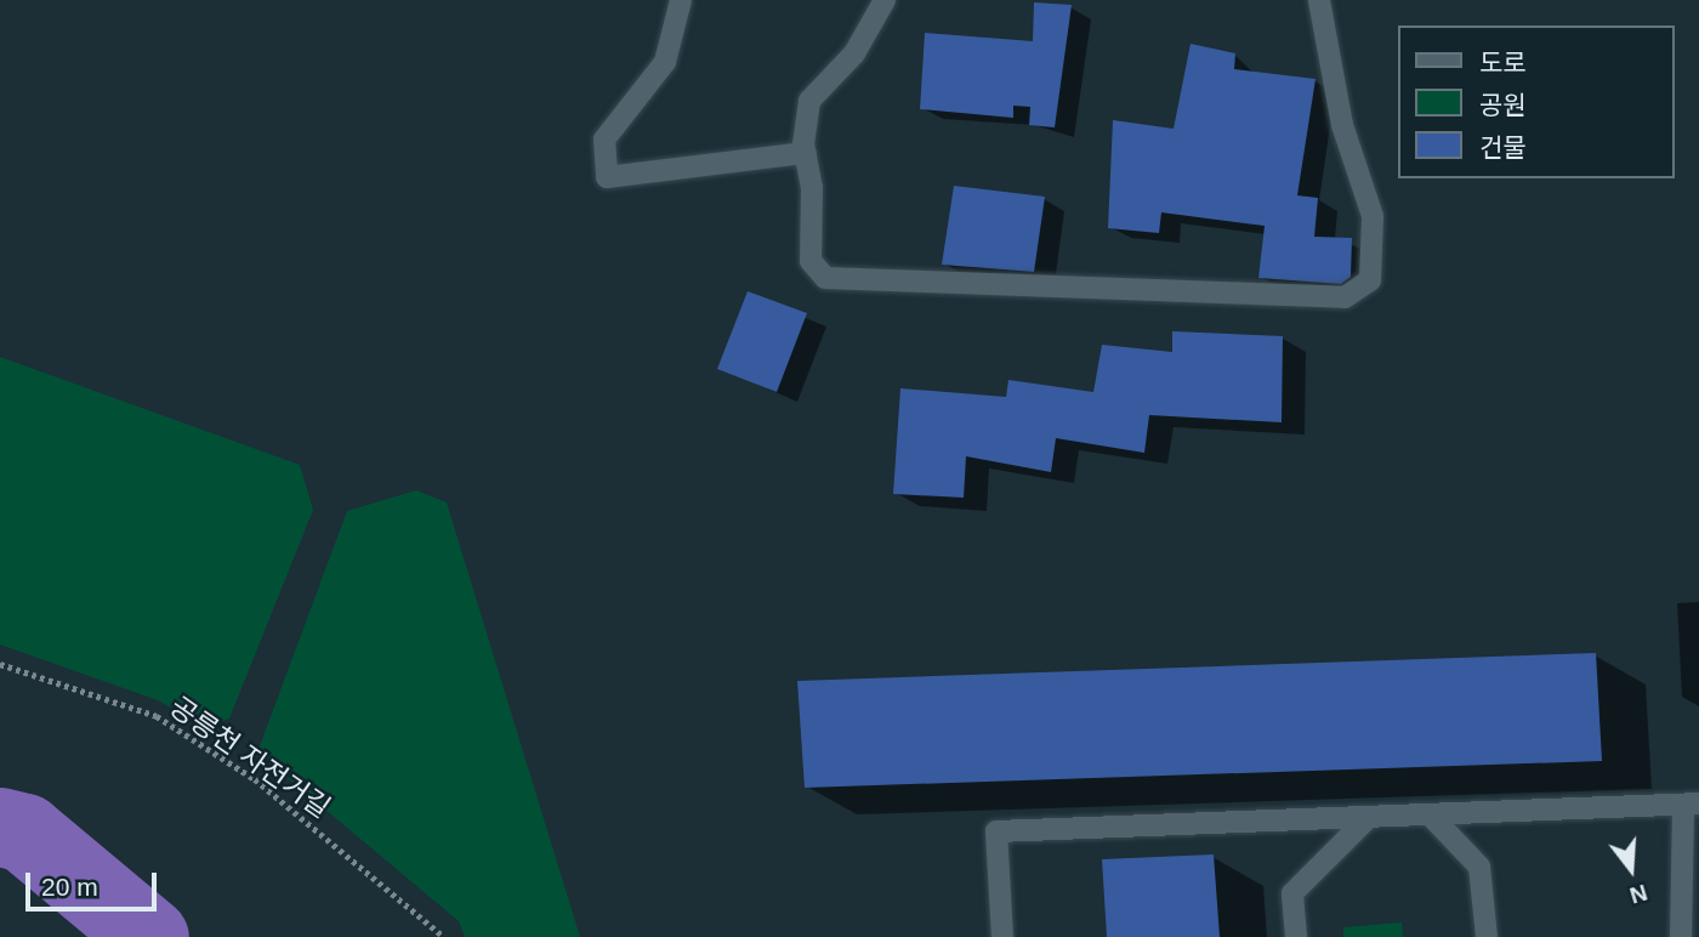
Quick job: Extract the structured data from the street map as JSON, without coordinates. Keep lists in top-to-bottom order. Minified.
{"streets":{"path":["공릉천 자전거길"]},"legend":["도로","공원","건물"],"scale_bar":"20 m","north":"bottom"}
